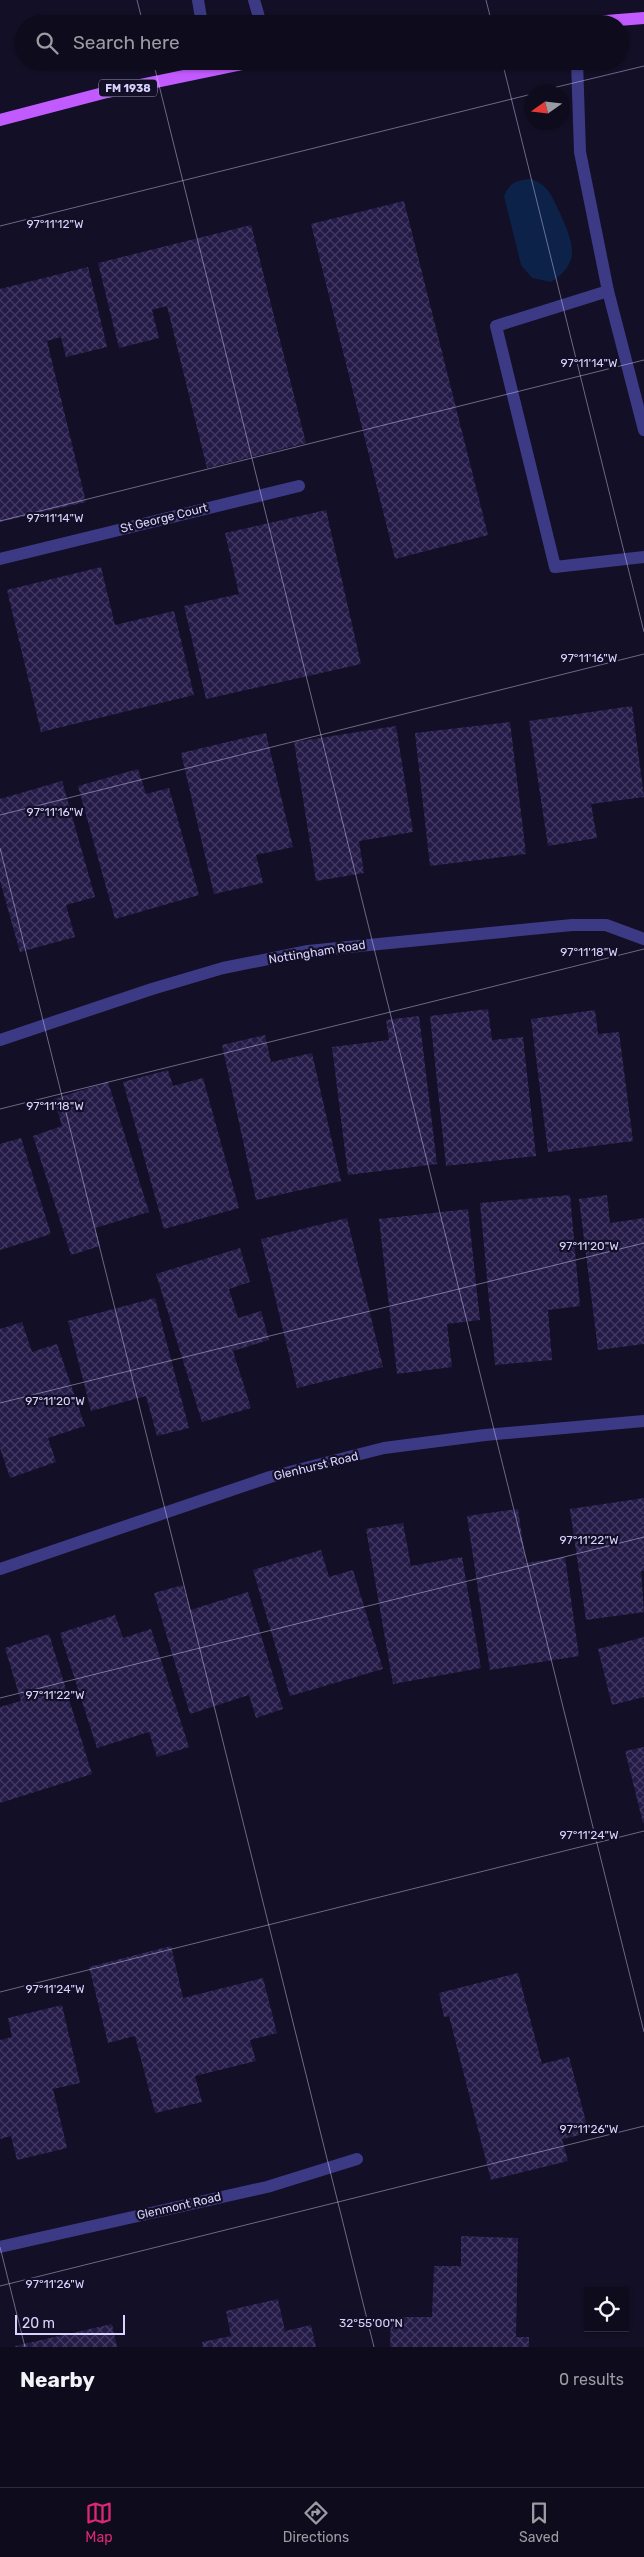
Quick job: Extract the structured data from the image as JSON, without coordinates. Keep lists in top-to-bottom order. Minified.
{"streets":{"main road":["FM 1938"],"street":["St George Court","Nottingham Road","Glenhurst Road","Glenmont Road"]},"scale_bar":"20 m","north":"left","page":{"search":"Search here","scale":"20 m","heading":["Nearby","0 results"],"nav":["Map","Directions","Saved"]},"coordinates":["97°11'12\"W","97°11'14\"W","97°11'16\"W","97°11'18\"W","97°11'20\"W","97°11'22\"W","97°11'24\"W","97°11'26\"W","32°55'00\"N"]}
